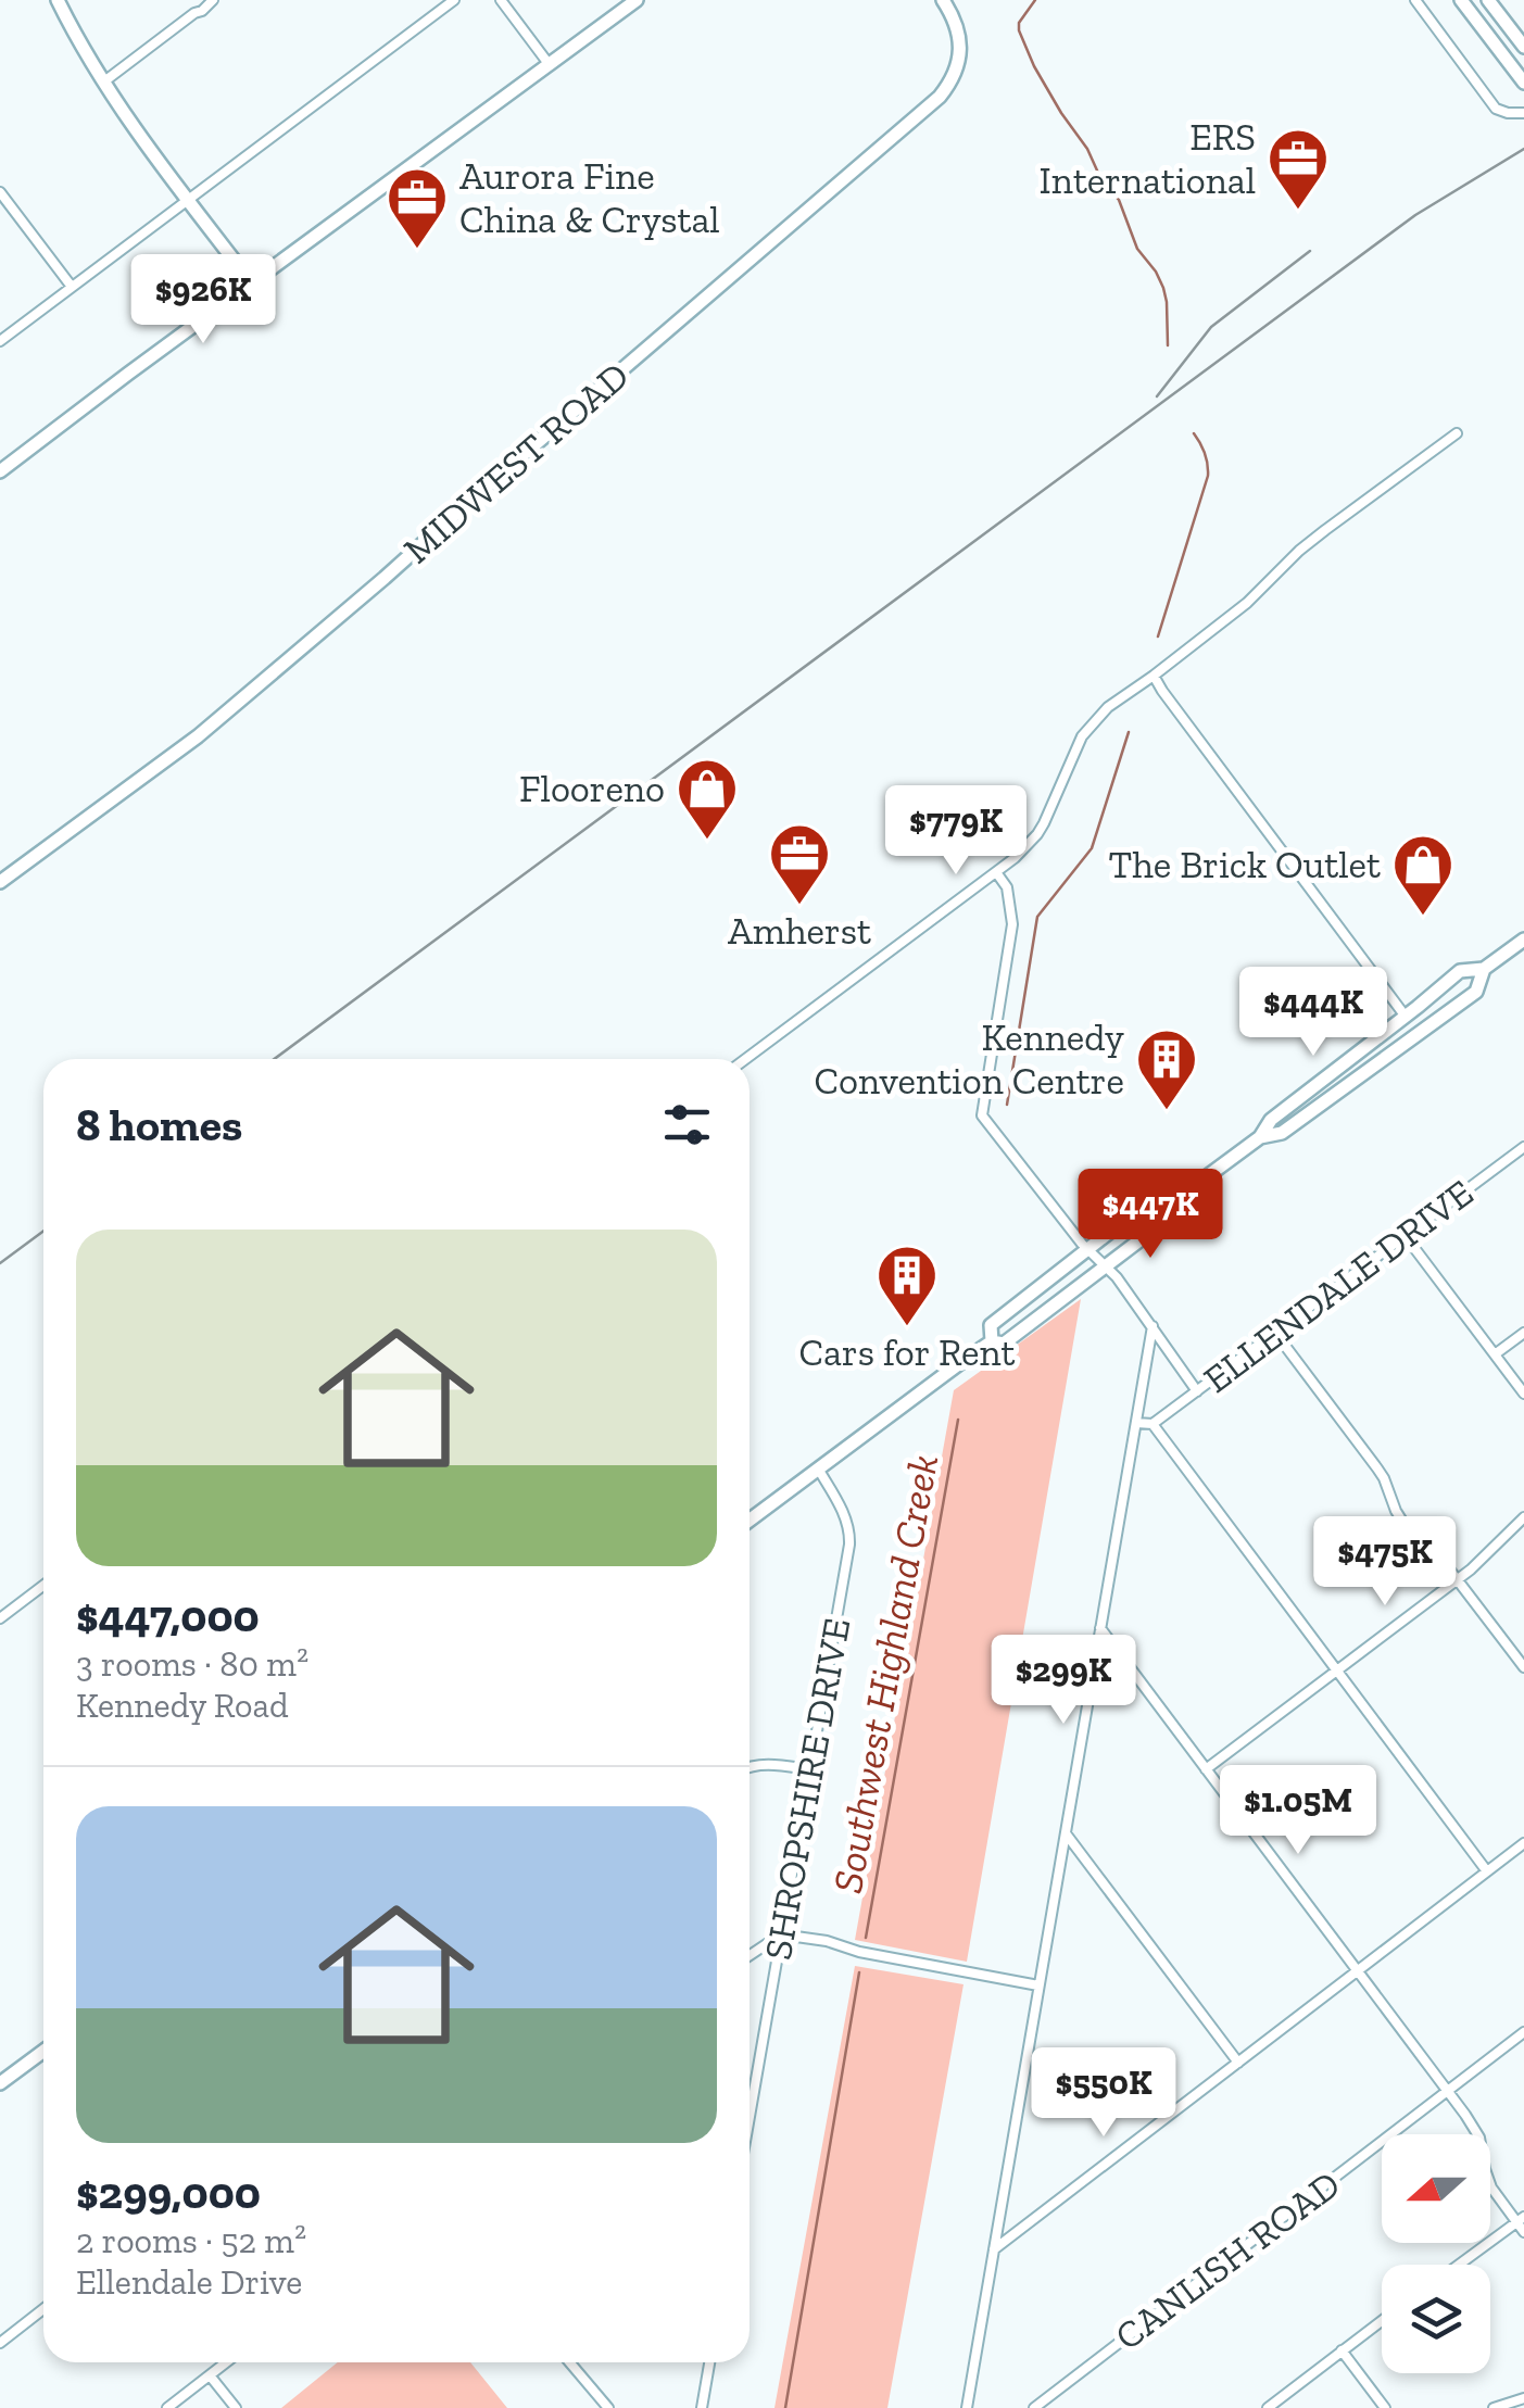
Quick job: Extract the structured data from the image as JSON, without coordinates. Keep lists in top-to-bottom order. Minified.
{"streets":{"main road":["MIDWEST ROAD"],"street":["ELLENDALE DRIVE","SHROPSHIRE DRIVE","CANLISH ROAD"]},"water":["Southwest Highland Creek"],"places":{"office":["ERS International","Aurora Fine China & Crystal","Amherst"],"shop":["Flooreno","The Brick Outlet"],"building":["Kennedy Convention Centre","Cars for Rent"]},"north":"left","page":{"price":["$926K","$779K","$444K","$447K","$475K","$299K","$1.05M","$550K"],"heading":"8 homes","list":[{"name":"$447,000","note":"3 rooms · 80 m² · Kennedy Road"},{"name":"$299,000","note":"2 rooms · 52 m² · Ellendale Drive"}]}}
